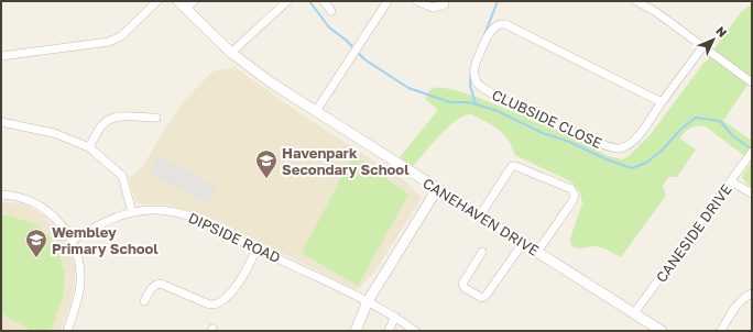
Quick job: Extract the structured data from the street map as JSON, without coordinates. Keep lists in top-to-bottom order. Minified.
{"streets":{"street":["CLUBSIDE CLOSE","CANEHAVEN DRIVE","CANESIDE DRIVE","DIPSIDE ROAD"]},"crossings":[["CANEHAVEN DRIVE","CANESIDE DRIVE"]],"places":{"school or university":["Havenpark Secondary School","Wembley Primary School"]},"north":"top right"}
